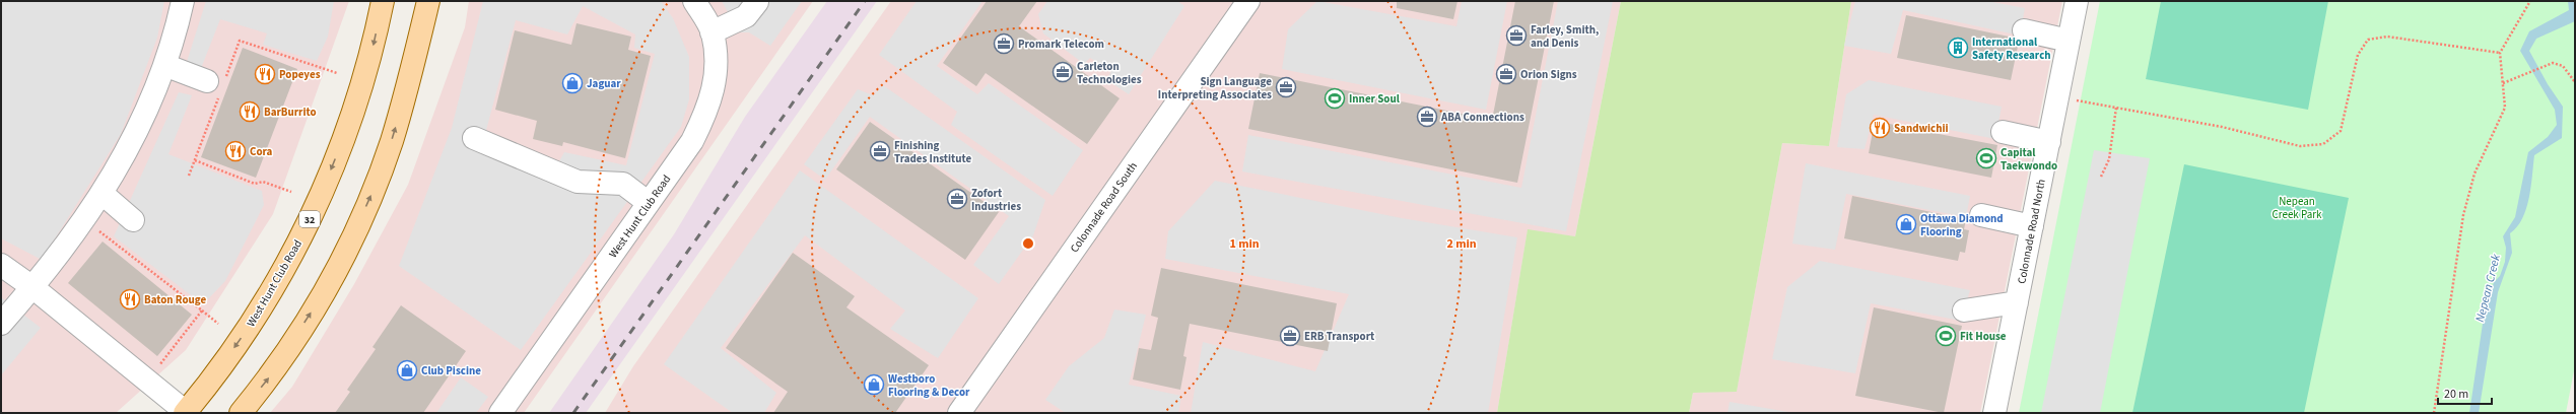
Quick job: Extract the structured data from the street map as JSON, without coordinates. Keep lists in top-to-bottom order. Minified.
{"streets":{"main road":["West Hunt Club Road","32"],"street":["Colonnade Road South","Colonnade Road North"]},"water":["Nepean Creek"],"parks":["Nepean Creek Park"],"places":{"office":["Farley, Smith, and Denis","Promark Telecom","Carleton Technologies","Orion Signs","Sign Language Interpreting Associates","ABA Connections","Finishing Trades Institute","Zofort Industries","ERB Transport"],"building":["International Safety Research"],"restaurant":["Popeyes","BarBurrito","Sandwichii","Cora","Baton Rouge"],"shop":["Jaguar","Ottawa Diamond Flooring","Club Piscine","Westboro Flooring & Decor"],"sports":["Inner Soul","Capital Taekwondo","Fit House"]},"scale_bar":"20 m","rings":["1 min","2 min"]}
